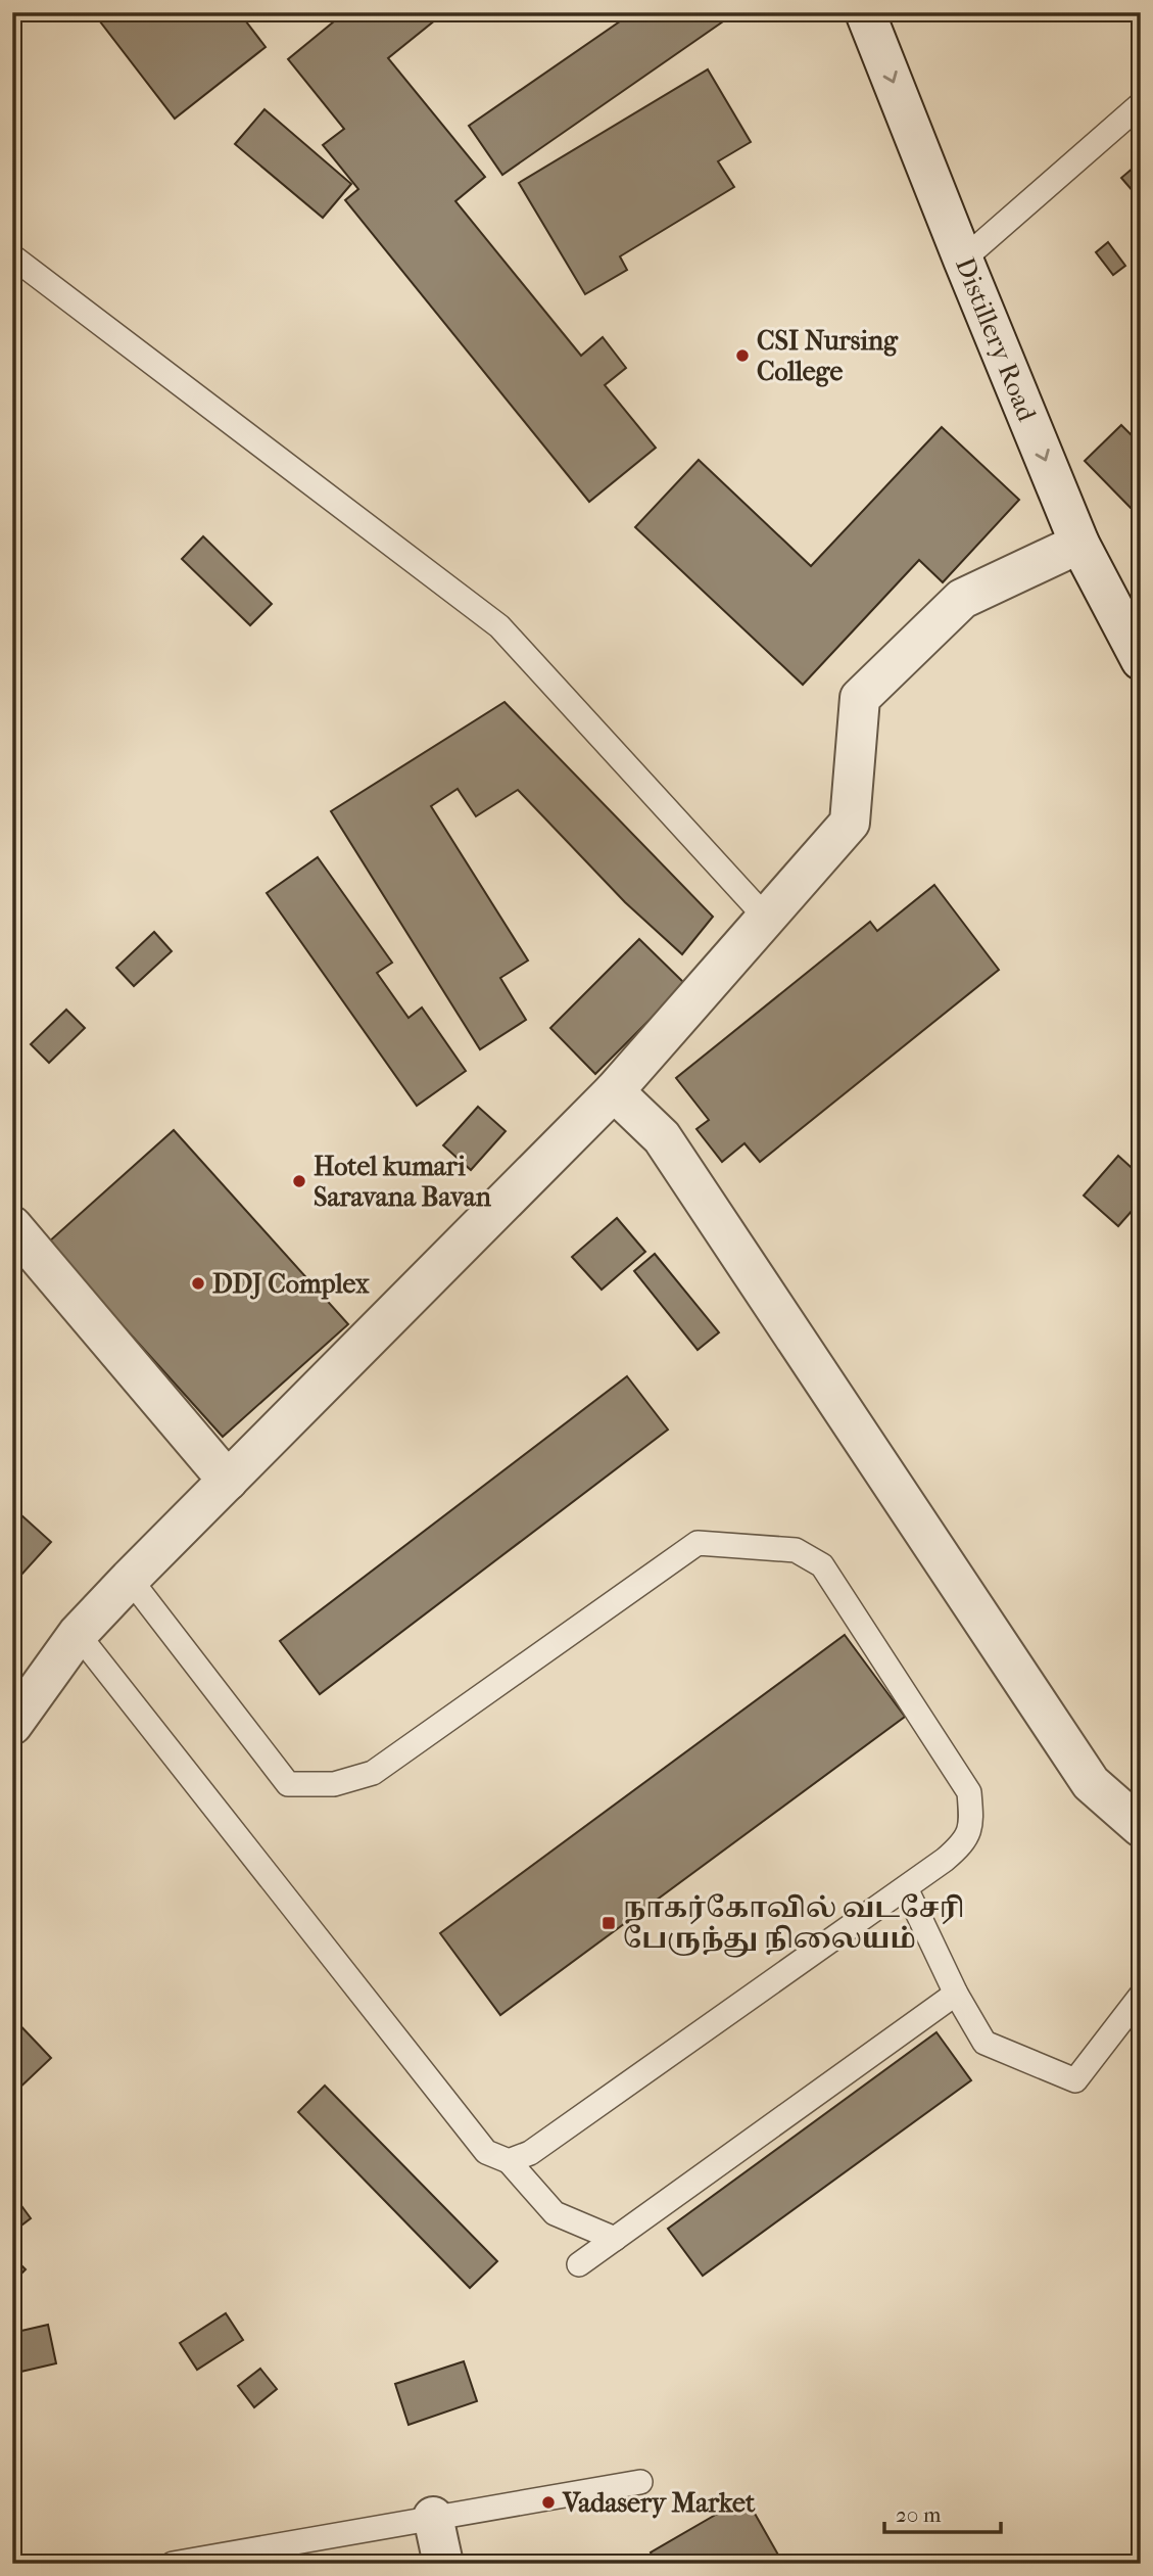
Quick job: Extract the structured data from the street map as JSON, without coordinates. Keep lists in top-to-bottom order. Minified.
{"streets":{"street":["Distillery Road"]},"one_way":["Distillery Road"],"places":{"other":["CSI Nursing College","Hotel kumari Saravana Bavan","DDJ Complex","Vadasery Market"],"transit":["நாகர்கோவில் வடசேரி பேருந்து நிலையம்"]},"scale_bar":"20 m"}
